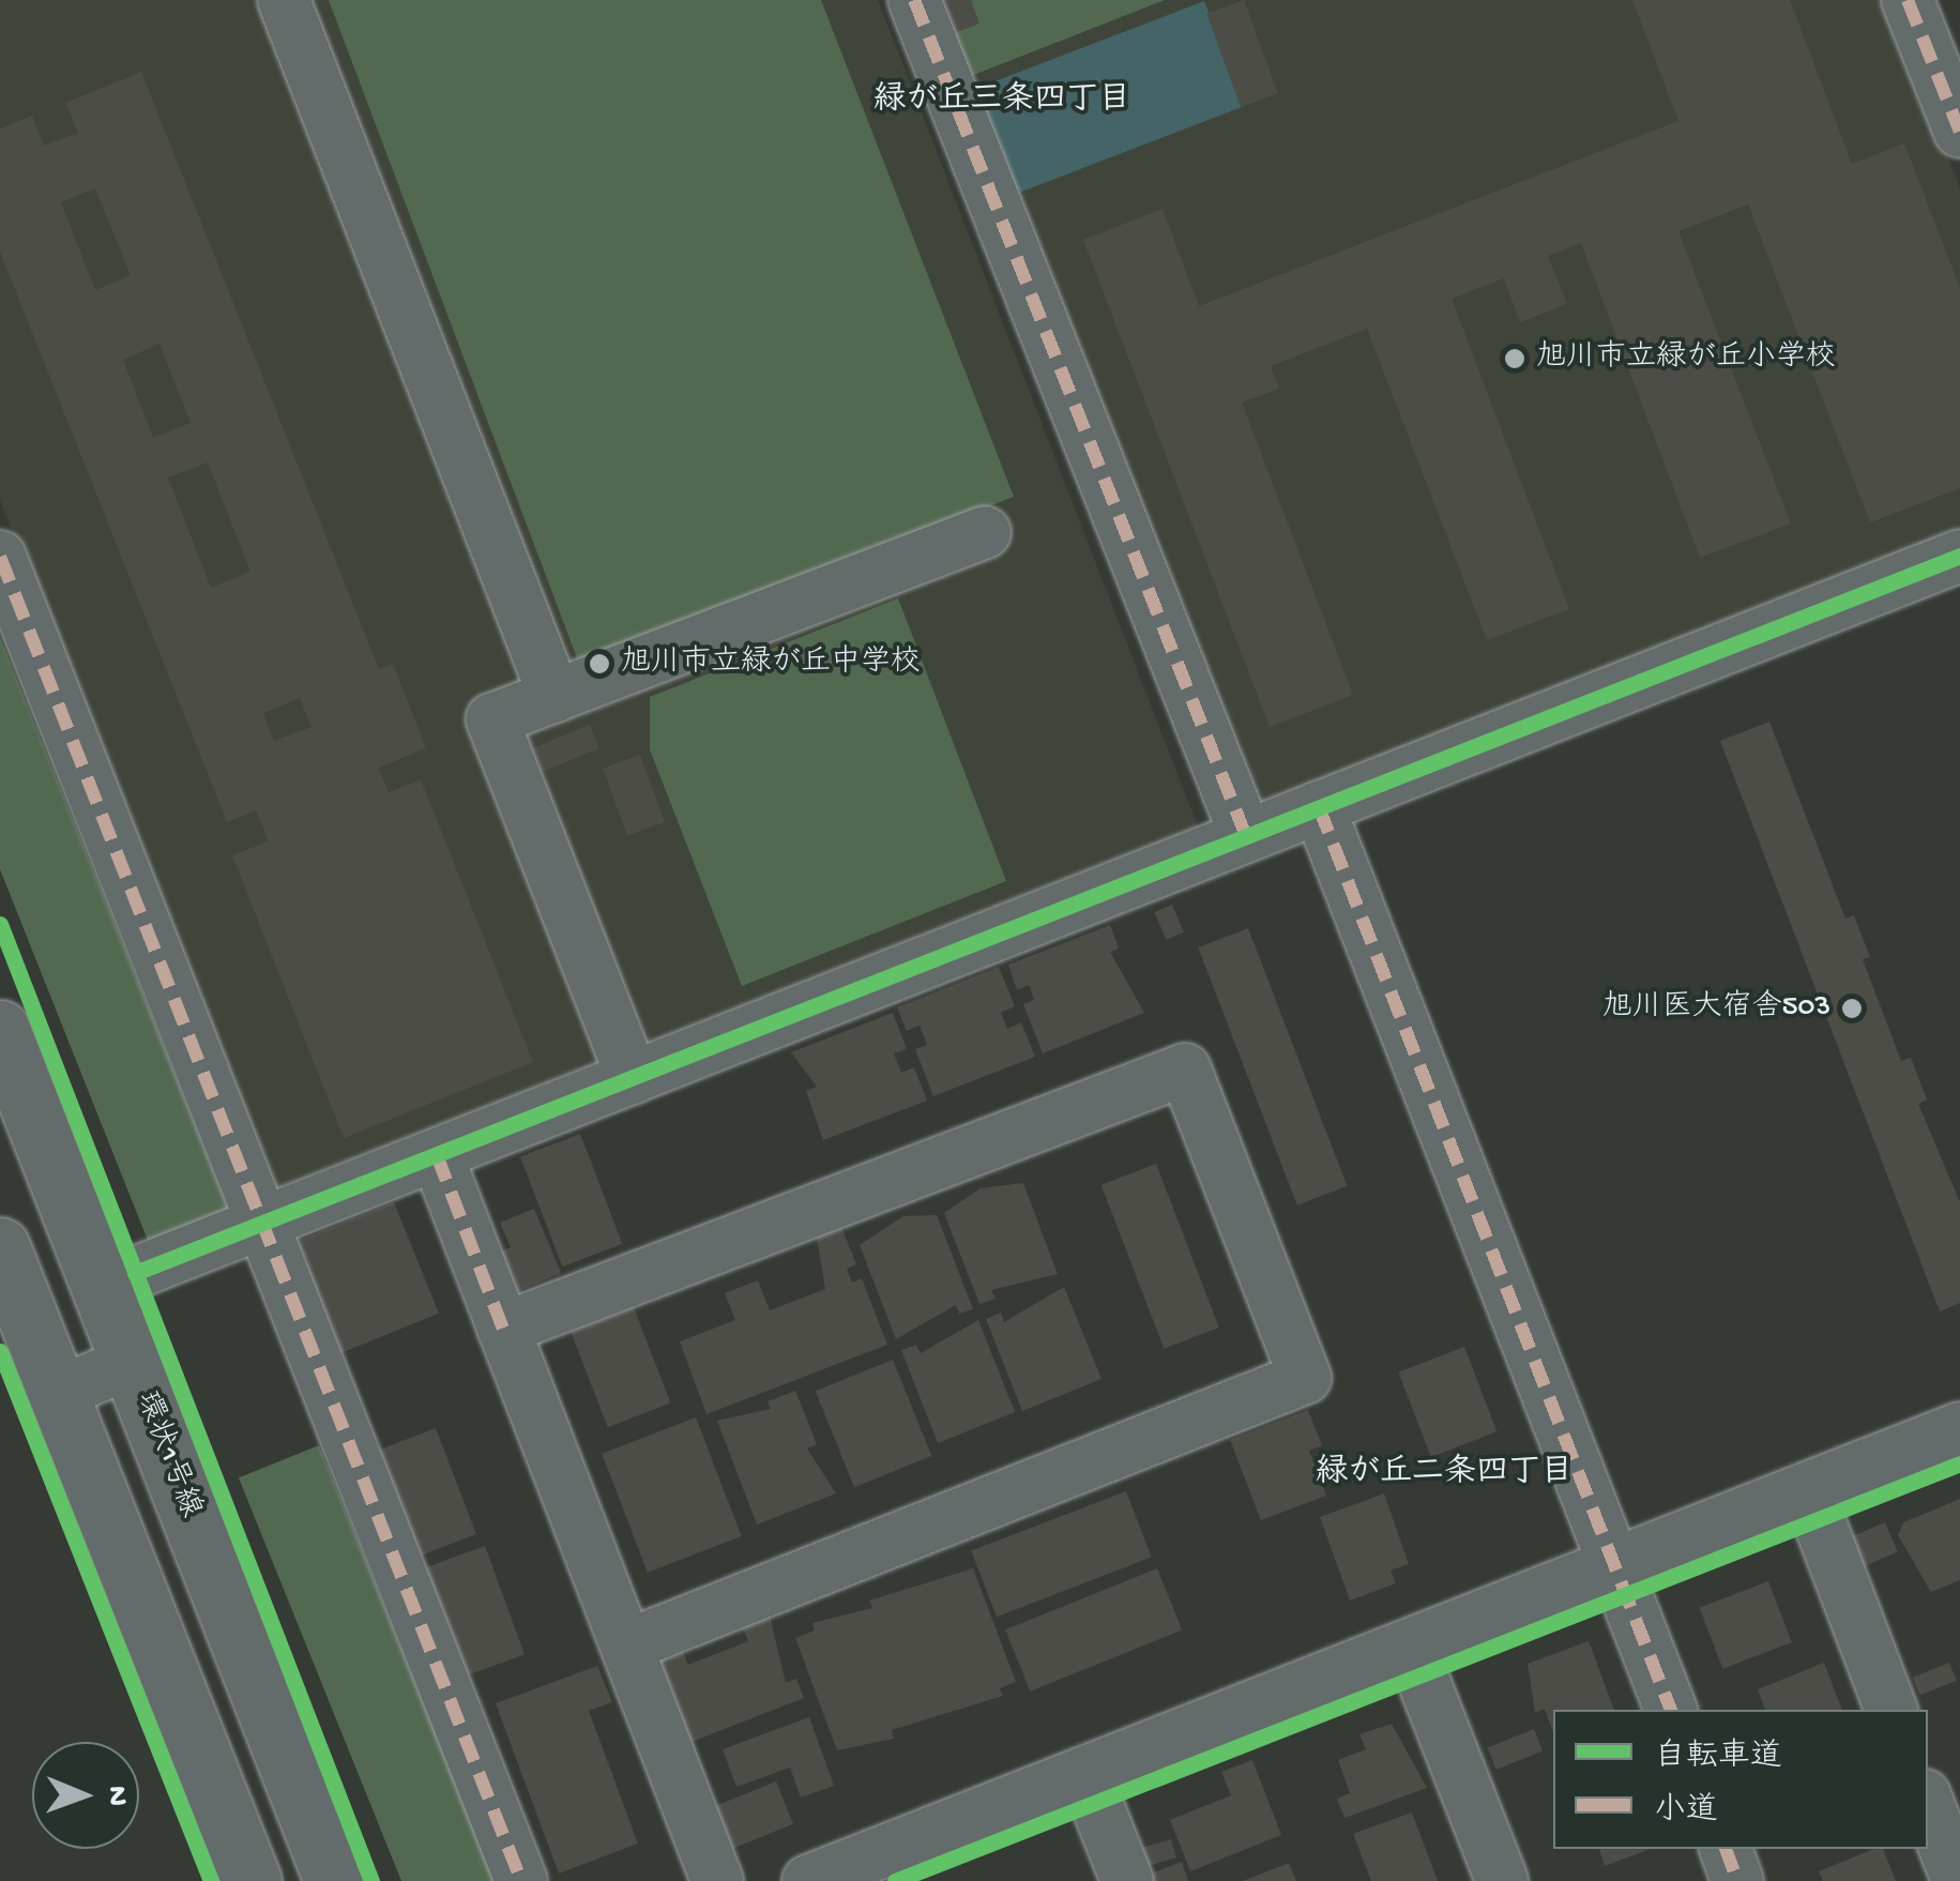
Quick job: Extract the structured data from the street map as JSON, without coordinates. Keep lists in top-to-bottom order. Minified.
{"streets":{"main road":["環状1号線"]},"districts":["緑が丘三条四丁目","緑が丘二条四丁目"],"places":["旭川市立緑が丘小学校","旭川市立緑が丘中学校","旭川医大宿舎503"],"legend":["自転車道","小道"],"north":"right"}
